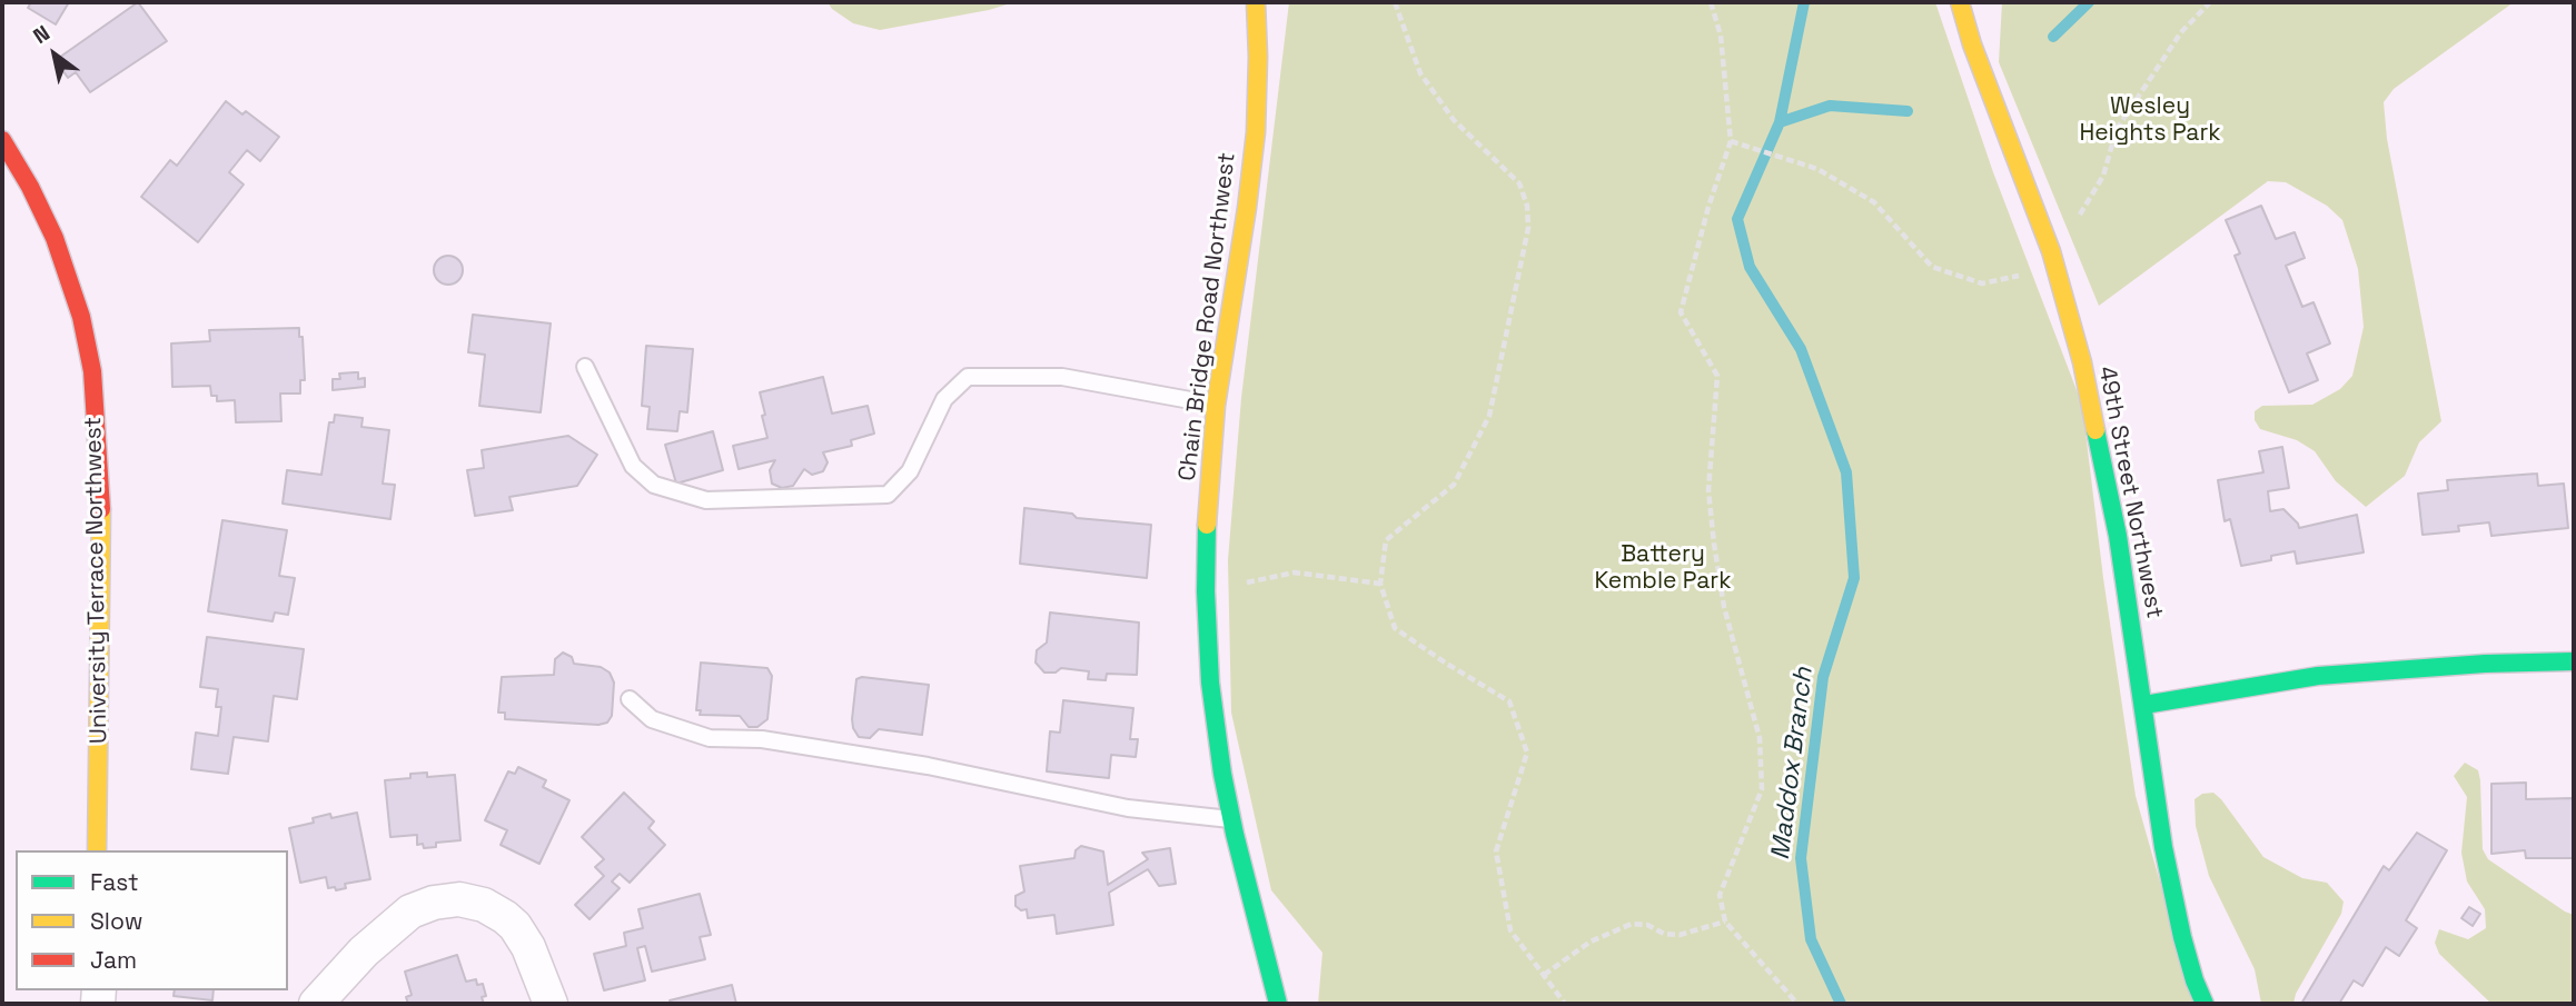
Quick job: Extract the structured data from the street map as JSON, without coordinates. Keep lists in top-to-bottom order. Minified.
{"streets":{"street":["Chain Bridge Road Northwest","49th Street Northwest","University Terrace Northwest"]},"water":["Maddox Branch"],"parks":["Wesley Heights Park","Battery Kemble Park"],"legend":["Fast","Slow","Jam"],"north":"top left"}
